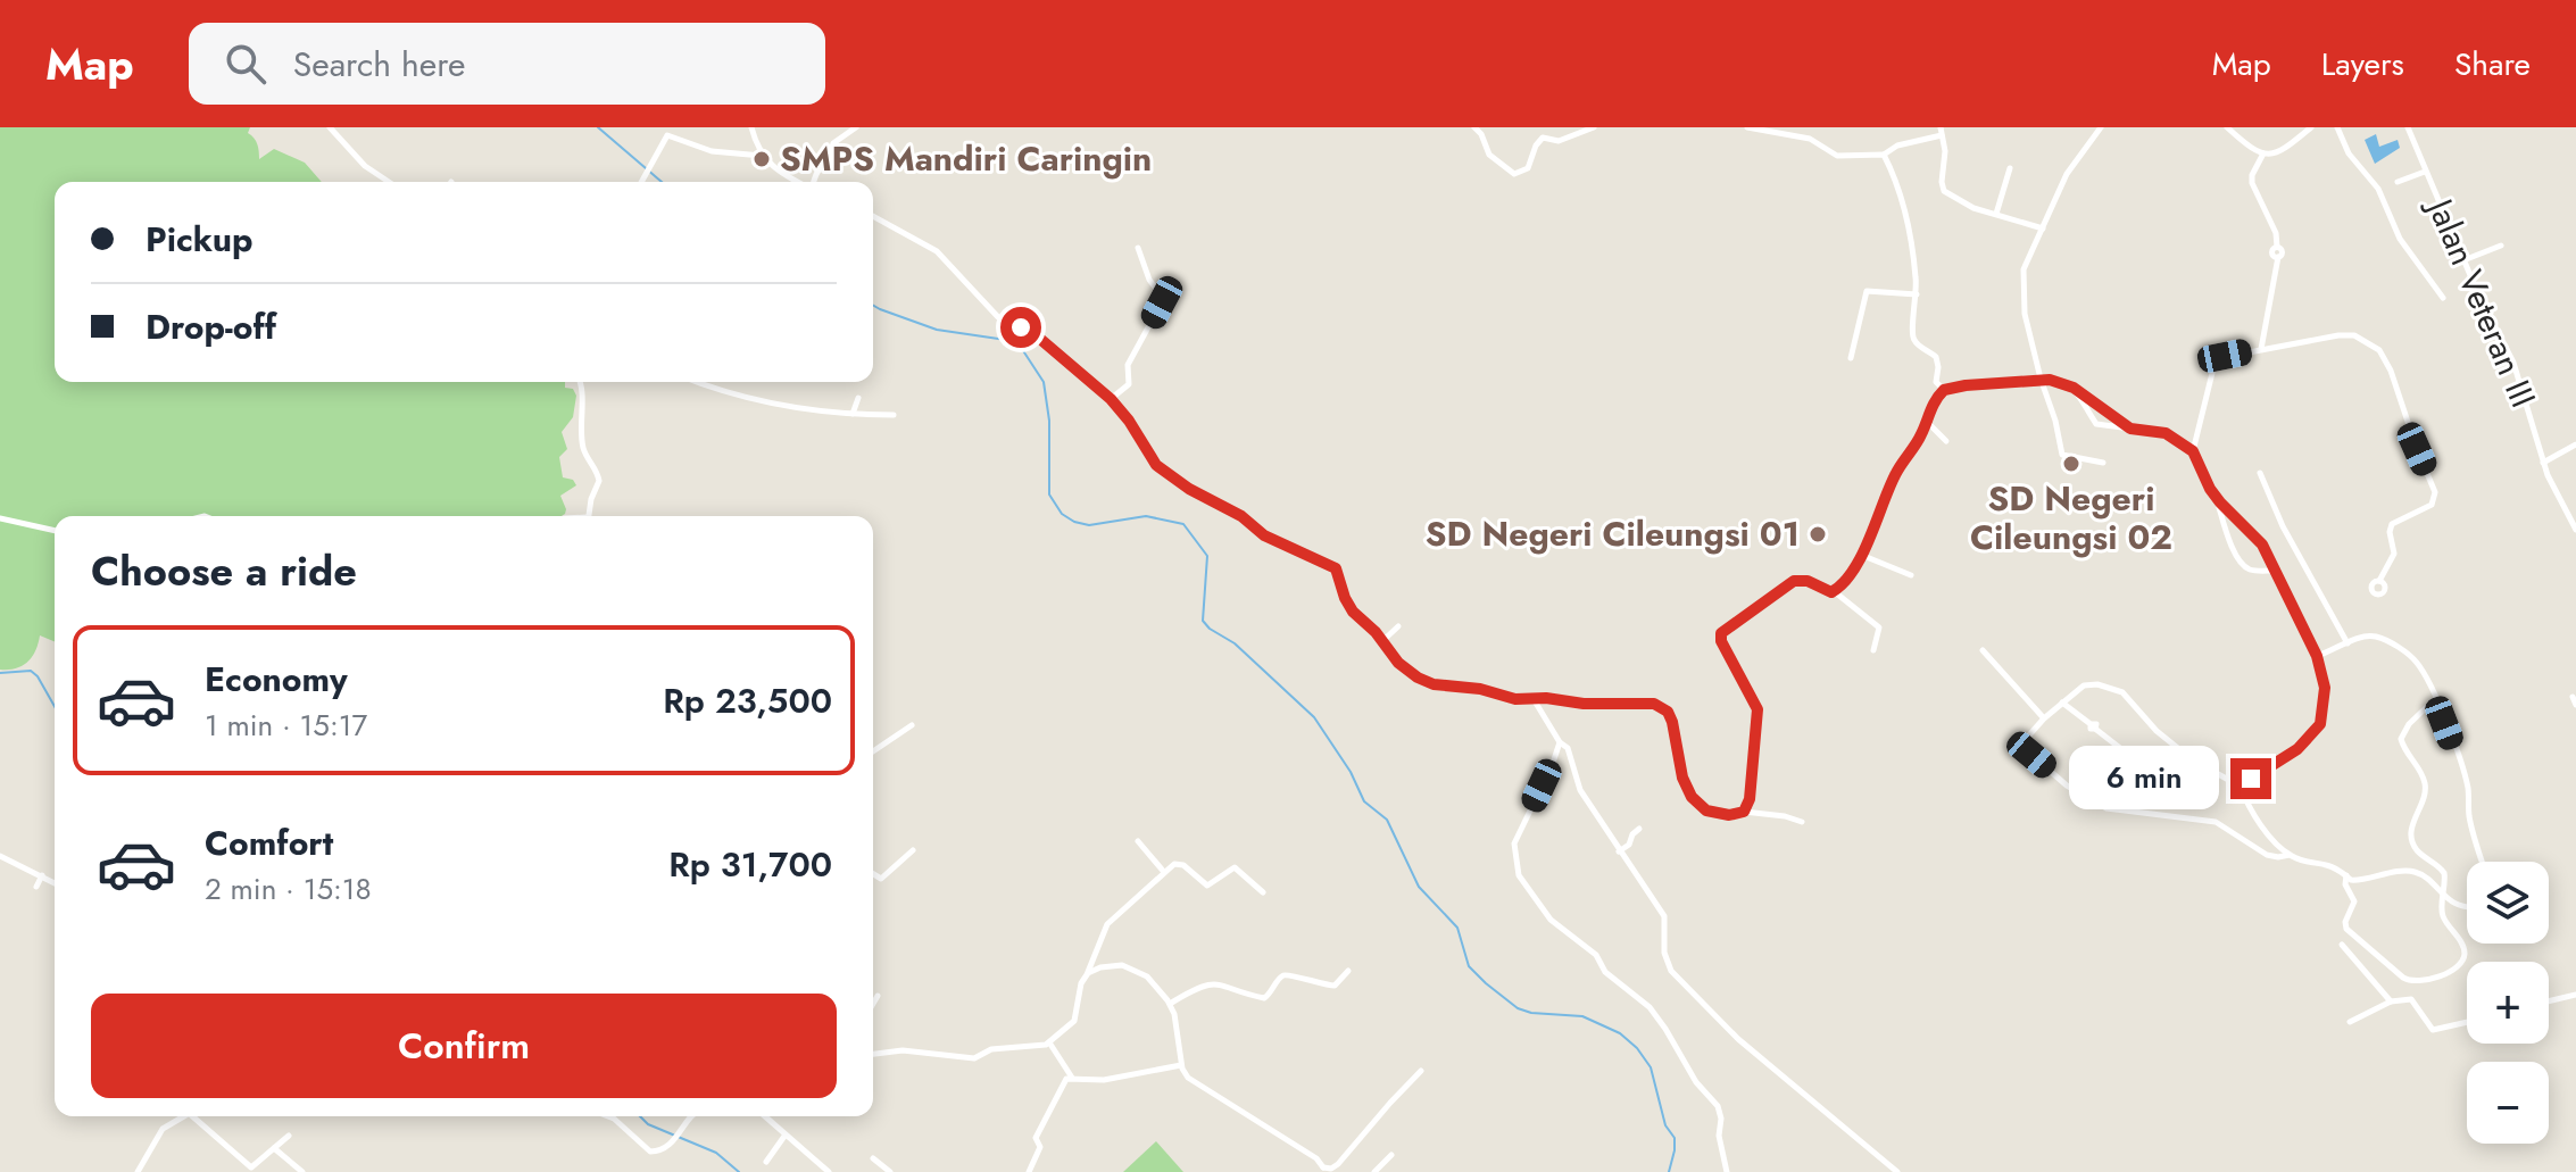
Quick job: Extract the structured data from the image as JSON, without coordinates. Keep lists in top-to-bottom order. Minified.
{"streets":{"street":["Jalan Veteran III"]},"places":["SMPS Mandiri Caringin","SD Negeri Cileungsi 02","SD Negeri Cileungsi 01"],"page":{"header":"Map","search":"Search here","nav":["Map","Layers","Share"],"banner":["Pickup","Drop-off"],"heading":"Choose a ride","list":[{"name":"Economy","note":"1 min · 15:17","value":"Rp 23,500"},{"name":"Comfort","note":"2 min · 15:18","value":"Rp 31,700"}],"bubble":"6 min","map_buttons":["+","−"],"buttons":"Confirm"}}
